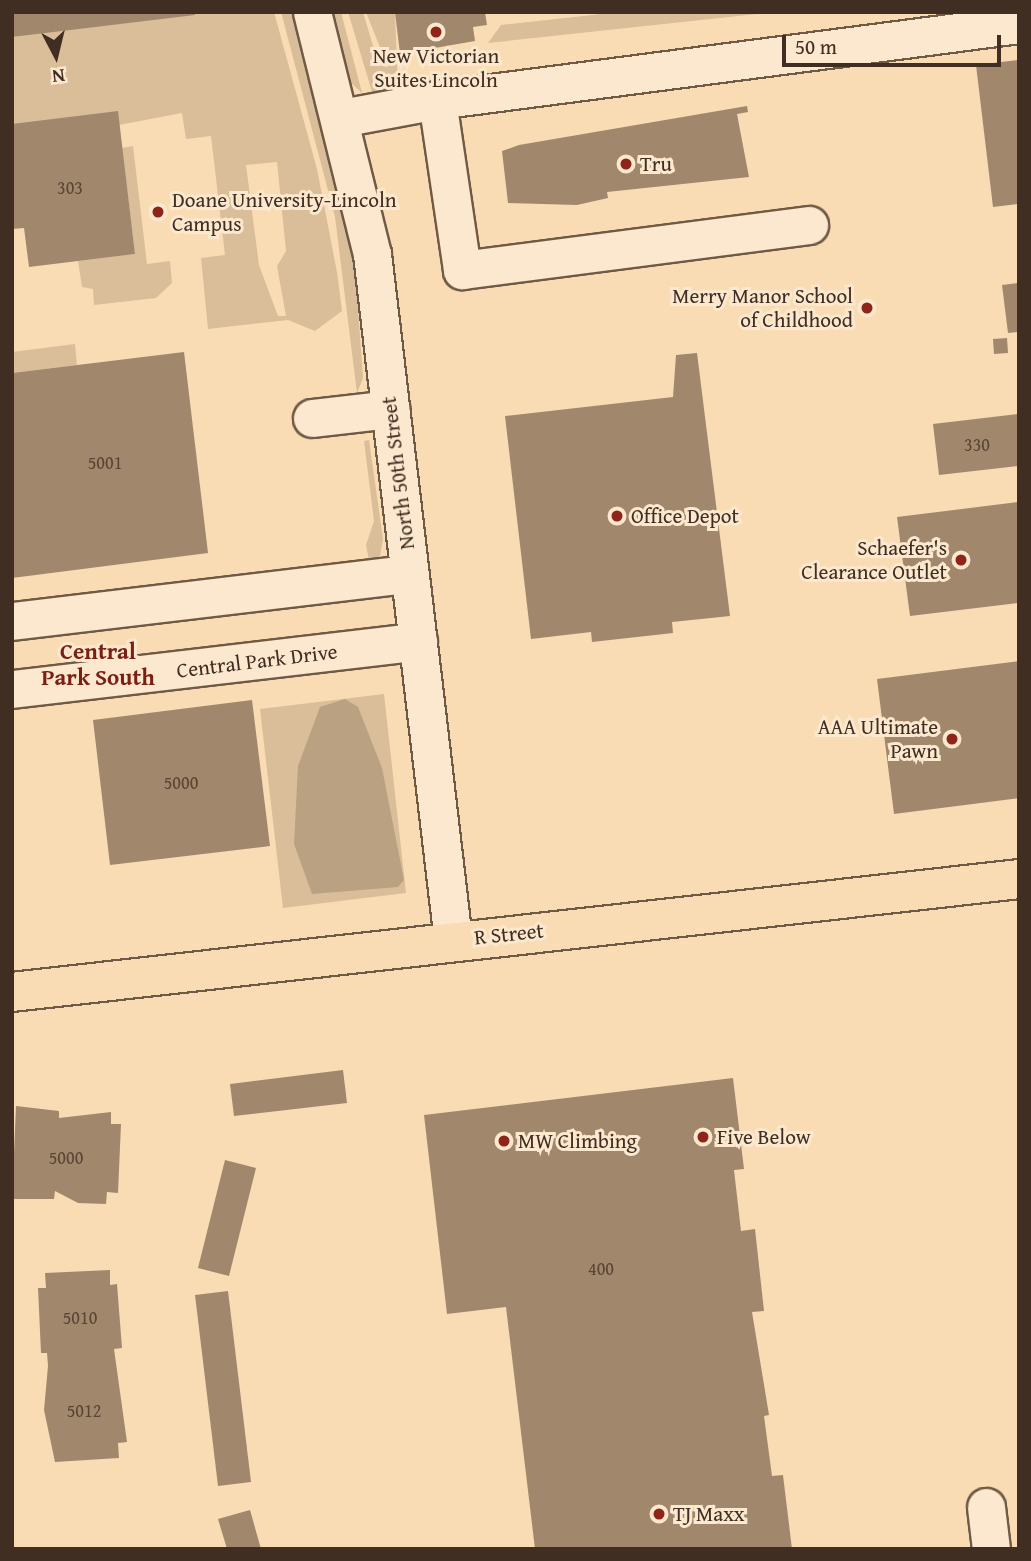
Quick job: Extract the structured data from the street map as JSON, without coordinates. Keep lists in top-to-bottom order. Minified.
{"streets":{"main road":["R Street"],"street":["North 50th Street","Central Park Drive"]},"crossings":[["North 50th Street","Central Park Drive"],["North 50th Street","R Street"]],"districts":["Central Park South"],"places":["New Victorian Suites Lincoln","Tru","Doane University-Lincoln Campus","Merry Manor School of Childhood","Office Depot","Schaefer's Clearance Outlet","AAA Ultimate Pawn","Five Below","MW Climbing","TJ Maxx"],"house_numbers":["303","330","5001","5000","5000","400","5010","5012"],"scale_bar":"50 m","north":"bottom"}
